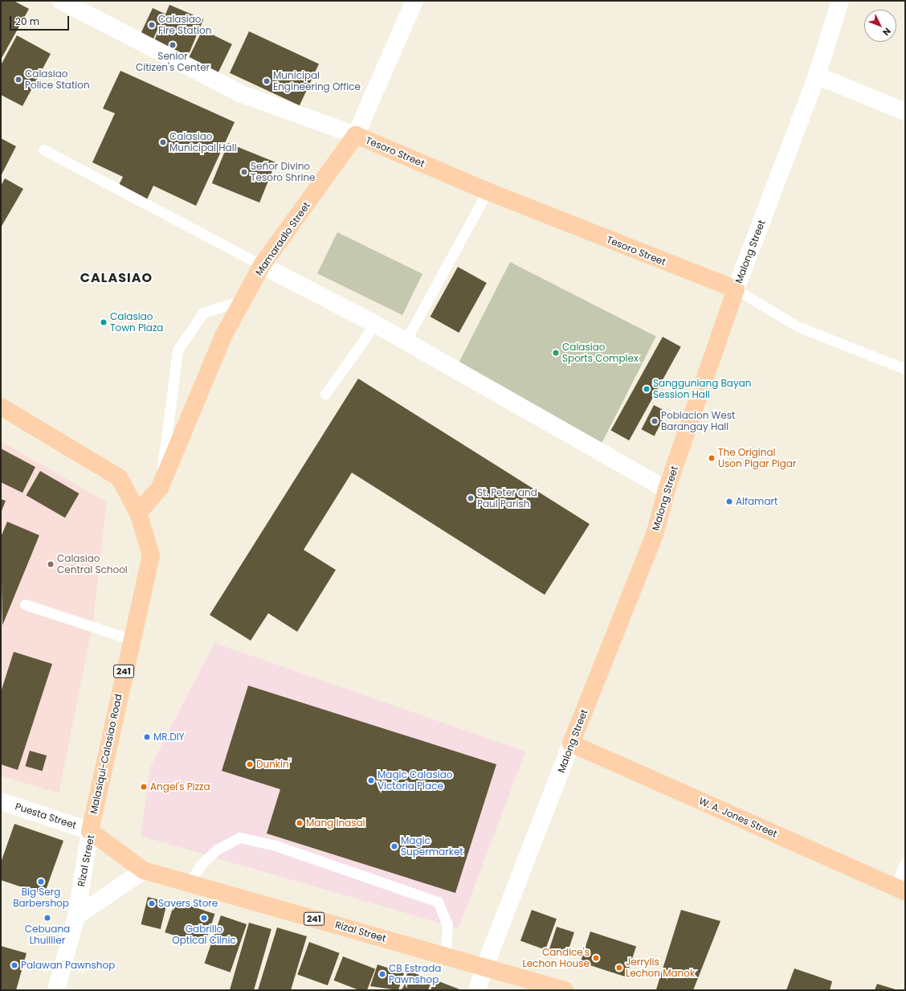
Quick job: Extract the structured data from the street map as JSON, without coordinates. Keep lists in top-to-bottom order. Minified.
{"streets":{"main road":["Tesoro Street","Mamaradlo Street","Malong Street","241","Malasiqui-Calasiao Road","W. A. Jones Street","Rizal Street"],"street":["Puesta Street"]},"crossings":[["Tesoro Street","Mamaradlo Street"],["Tesoro Street","Malong Street"],["Mamaradlo Street","Malasiqui-Calasiao Road"],["Malong Street","241"],["Malong Street","W. A. Jones Street"],["Malong Street","Rizal Street"],["241","Rizal Street"],["Malasiqui-Calasiao Road","Puesta Street"],["Malasiqui-Calasiao Road","Rizal Street"],["Puesta Street","Rizal Street"]],"districts":["CALASIAO"],"places":["Calasiao Fire Station","Senior Citizen's Center","Calasiao Police Station","Municipal Engineering Office","Calasiao Municipal Hall","Señor Divino Tesoro Shrine","Calasiao Town Plaza","Calasiao Sports Complex","Sangguniang Bayan Session Hall","Poblacion West Barangay Hall","The Original Uson Pigar Pigar","St. Peter and Paul Parish","Alfamart","Calasiao Central School","MR.DIY","Dunkin'","Magic Calasiao Victoria Place","Angel's Pizza","Mang Inasal","Magic Supermarket","Big Serg Barbershop","Savers Store","Cebuana Lhuillier","Gabrillo Optical Clinic","Candice's Lechon House","Palawan Pawnshop","Jerrylis Lechon Manok","CB Estrada Pawnshop"],"scale_bar":"20 m","north":"bottom right"}
